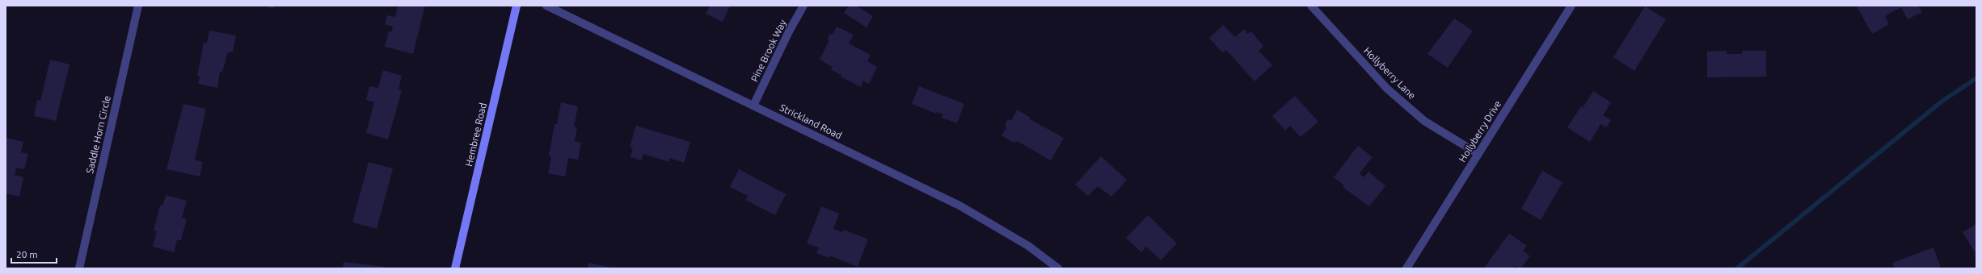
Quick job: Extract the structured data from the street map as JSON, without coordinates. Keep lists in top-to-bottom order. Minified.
{"streets":{"street":["Pine Brook Way","Hollyberry Lane","Strickland Road","Hollyberry Drive","Saddle Horn Circle","Hembree Road"]},"crossings":[["Pine Brook Way","Strickland Road"],["Hollyberry Lane","Hollyberry Drive"]],"scale_bar":"20 m"}
